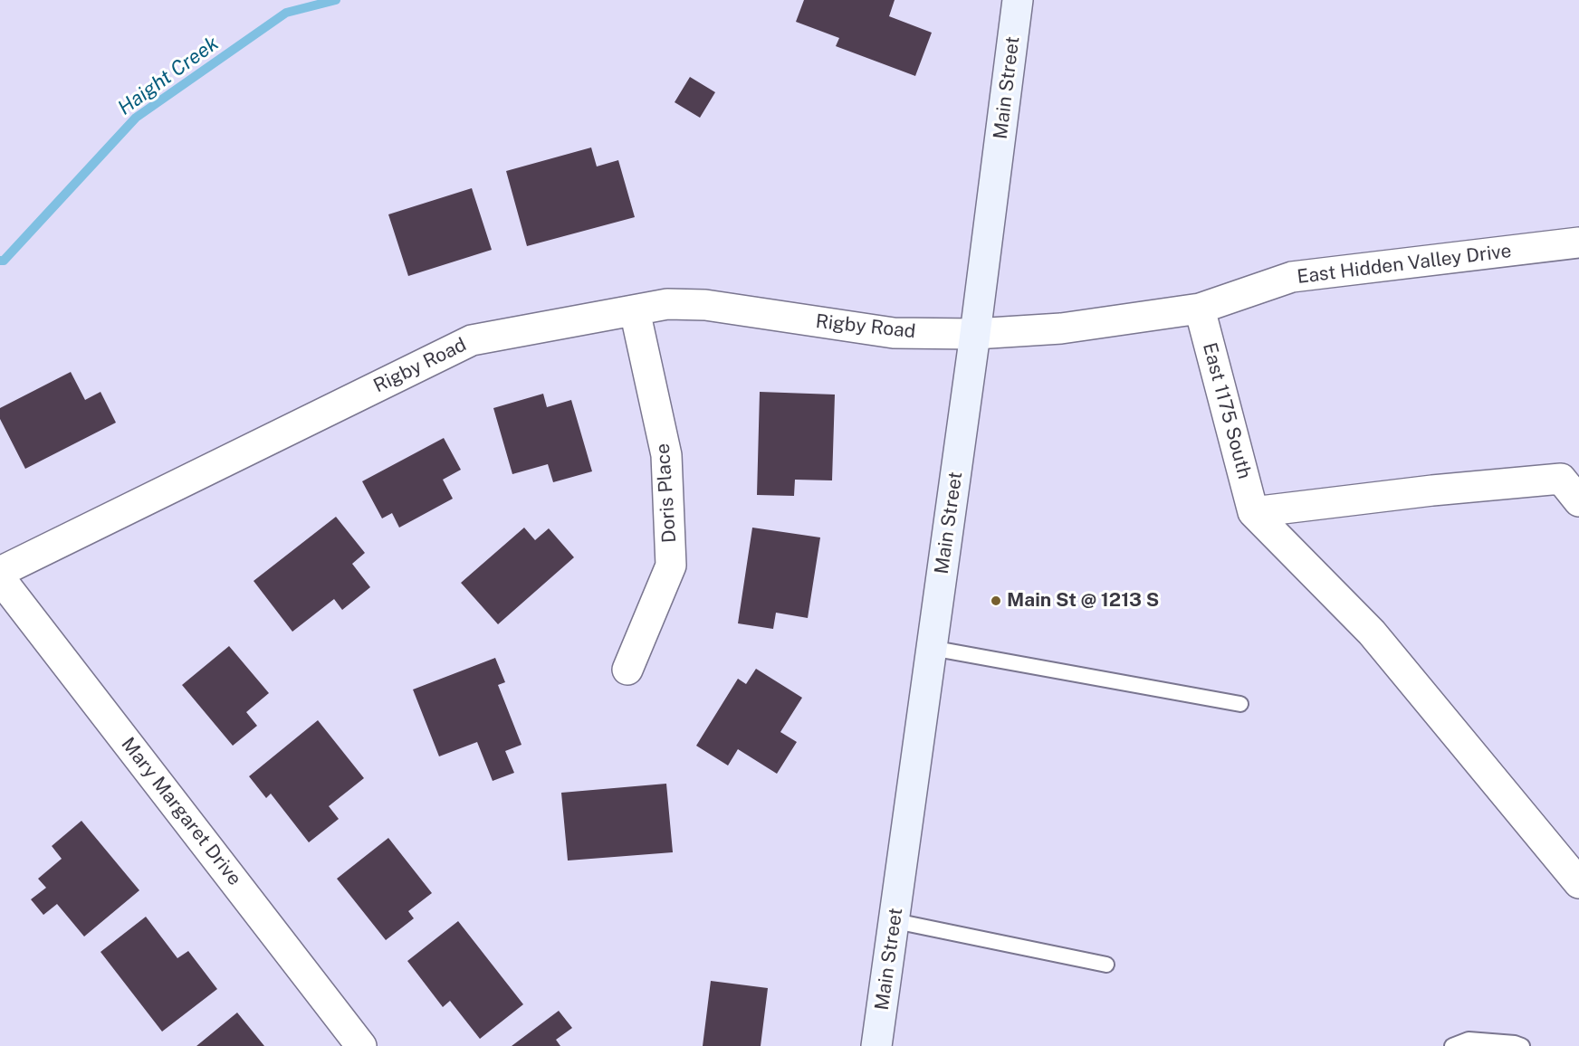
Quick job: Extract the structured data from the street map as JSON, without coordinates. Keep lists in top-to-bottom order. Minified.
{"streets":{"main road":["Main Street"],"street":["East Hidden Valley Drive","Rigby Road","East 1175 South","Doris Place","Mary Margaret Drive"]},"crossings":[["Main Street","East Hidden Valley Drive"],["Main Street","Rigby Road"],["East Hidden Valley Drive","Rigby Road"],["East Hidden Valley Drive","East 1175 South"],["Rigby Road","Doris Place"]],"water":["Haight Creek"],"places":["Main St @ 1213 S"]}
